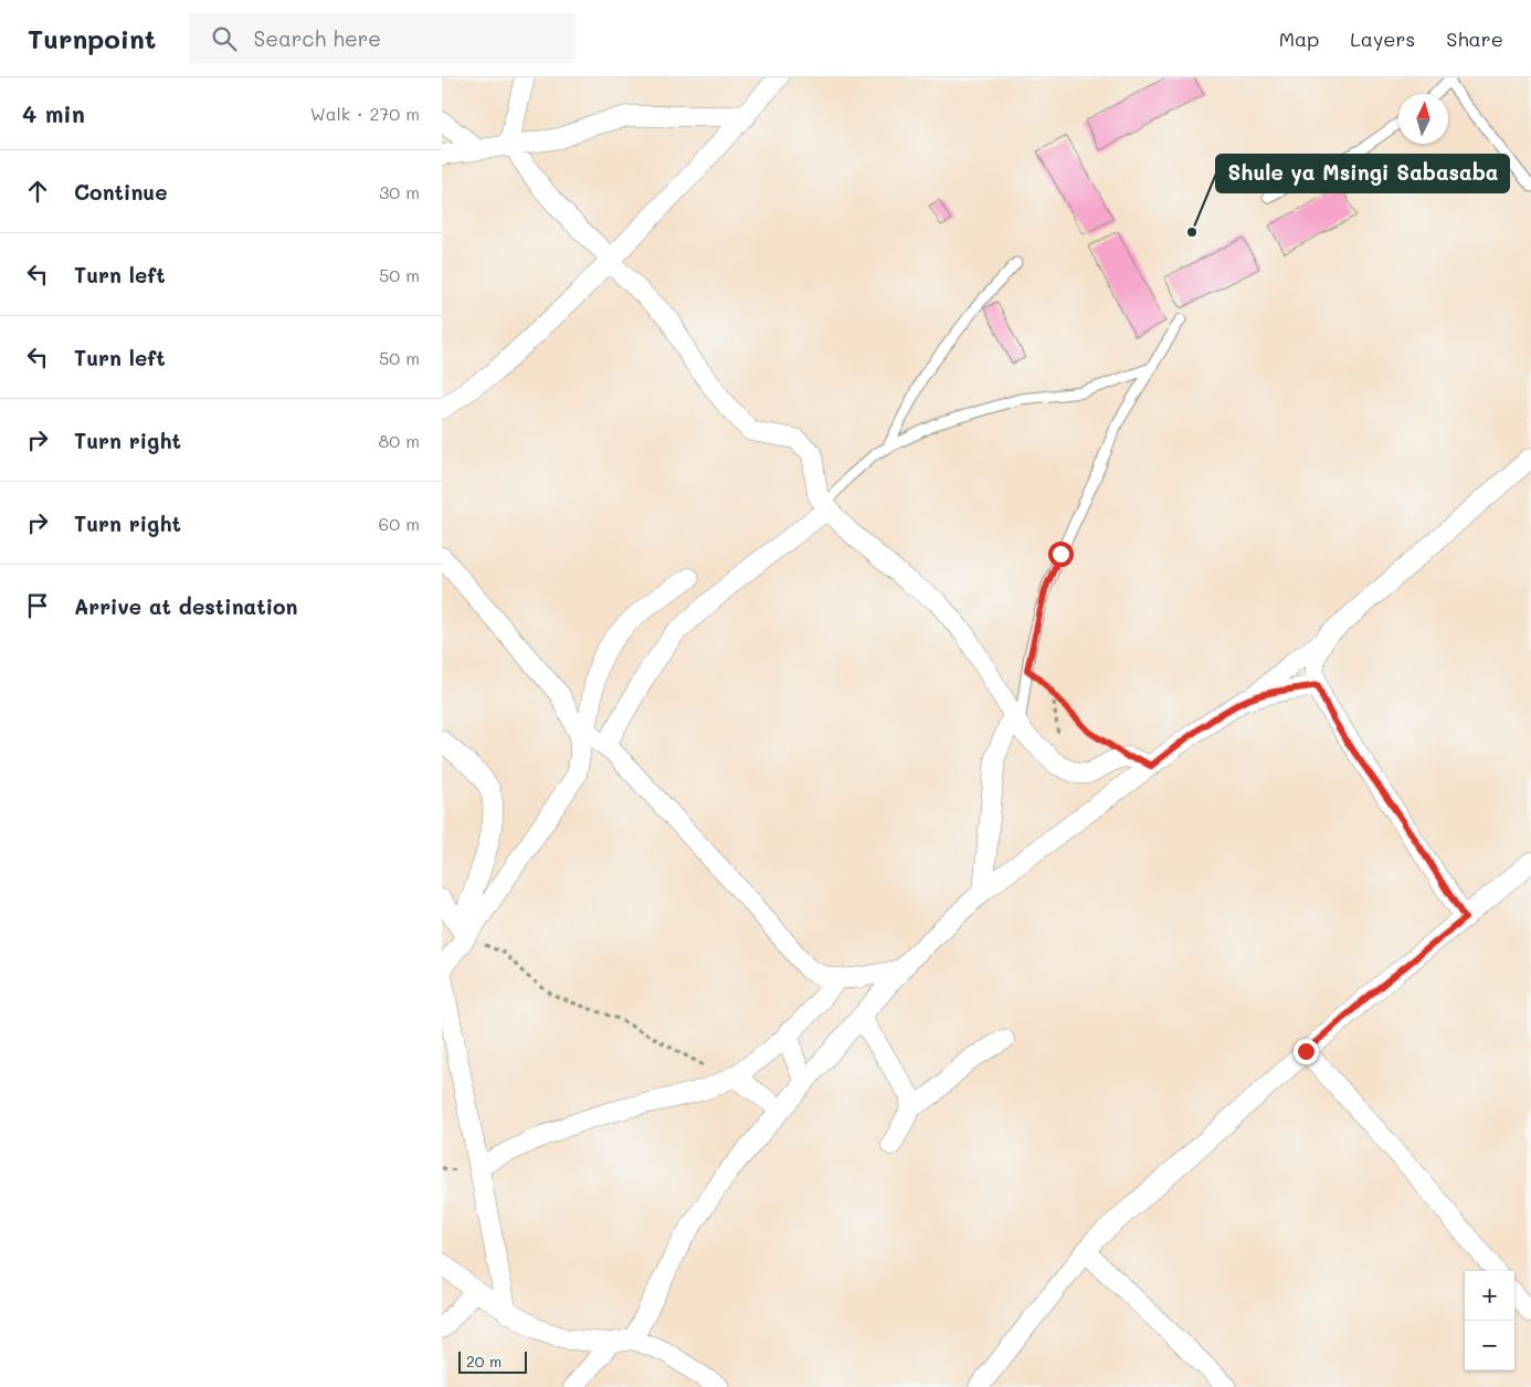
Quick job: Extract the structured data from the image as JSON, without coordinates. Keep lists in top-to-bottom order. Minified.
{"places":["Shule ya Msingi Sabasaba"],"scale_bar":"20 m","north":"top","page":{"header":"Turnpoint","search":"Search here","nav":["Map","Layers","Share"],"heading":["4 min","Walk · 270 m"],"list":[["Continue","30 m"],["Turn left","50 m"],["Turn left","50 m"],["Turn right","80 m"],["Turn right","60 m"],"Arrive at destination"],"map_buttons":["+","−"],"scale":"20 m"}}
